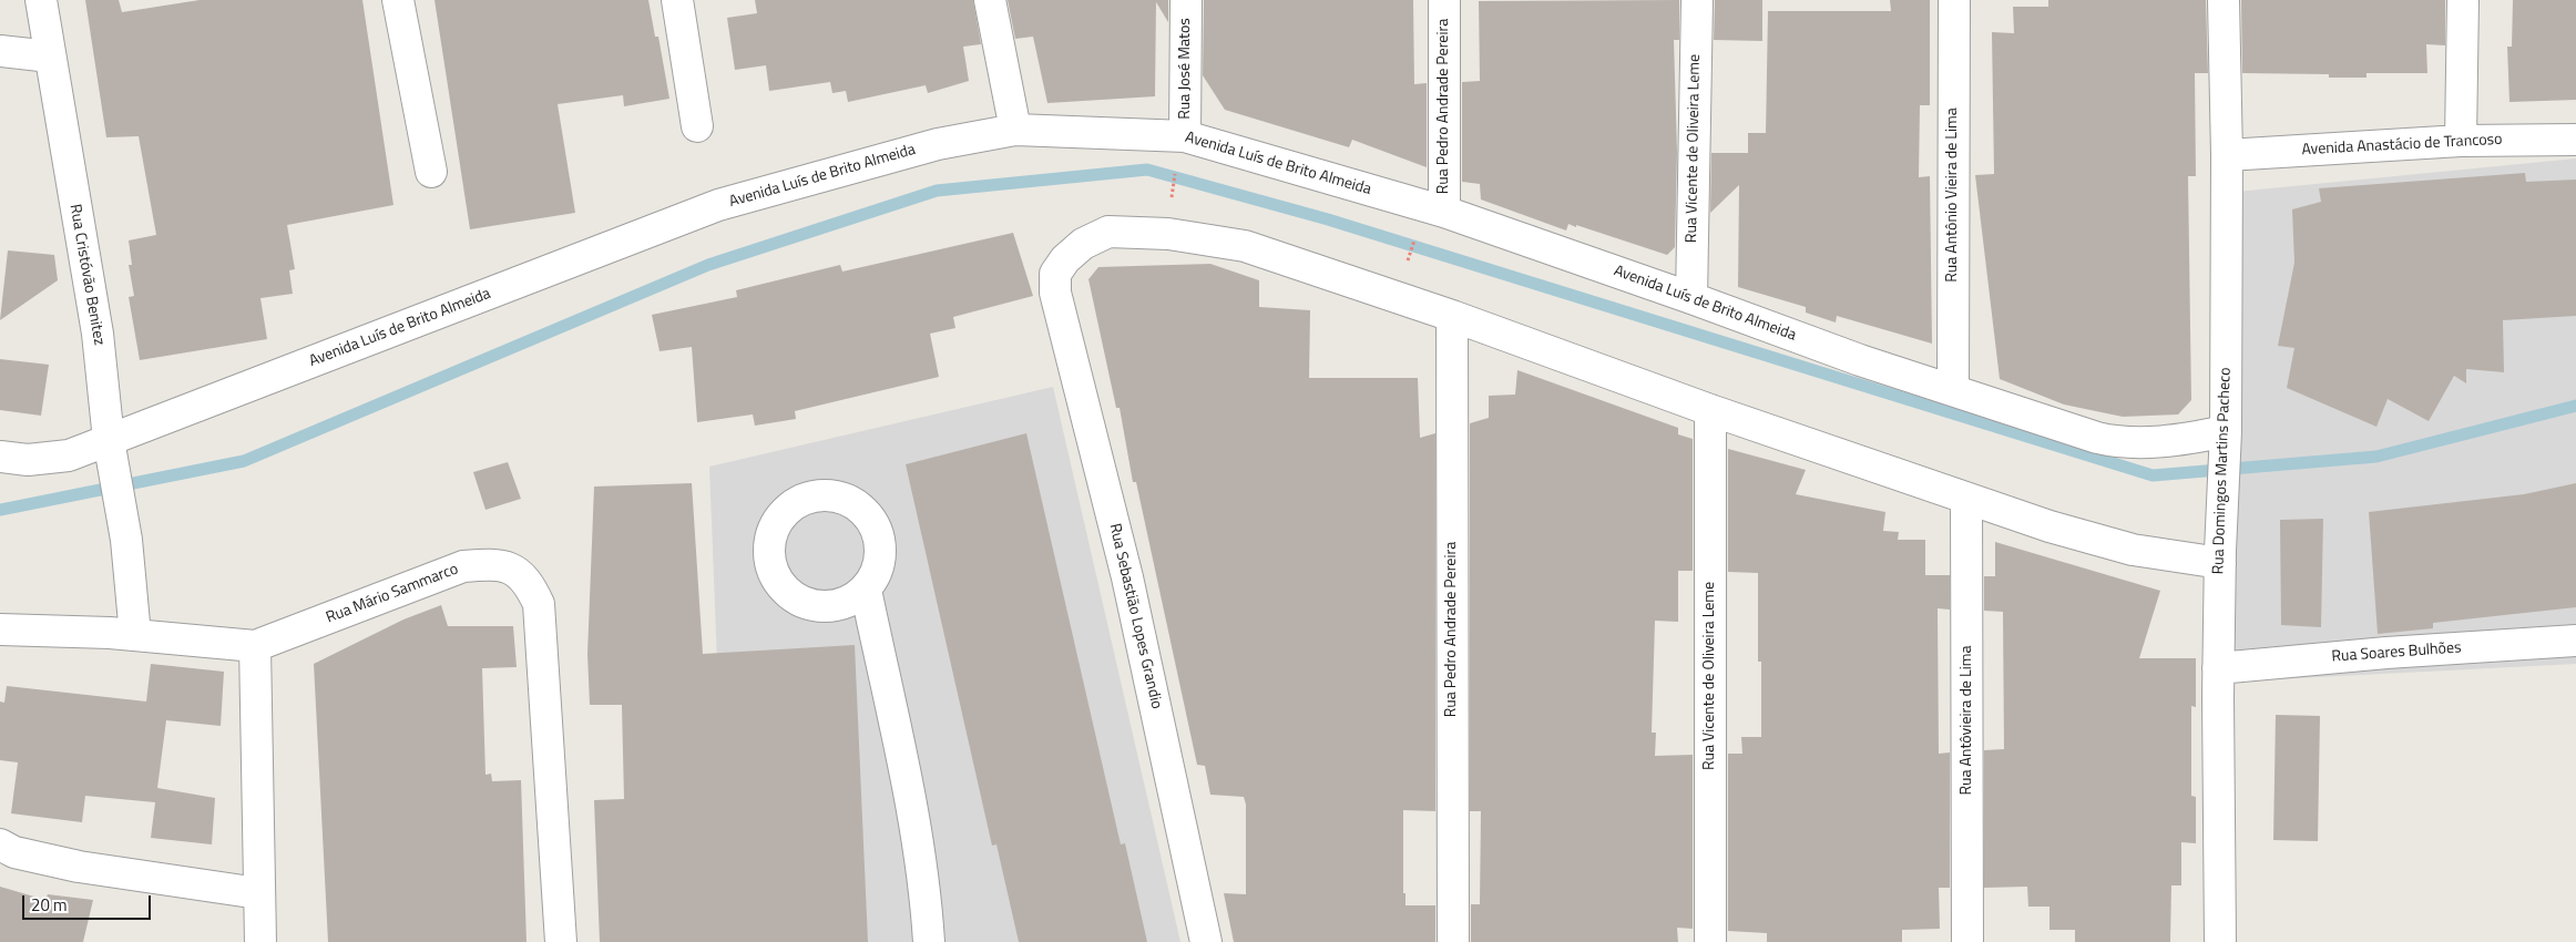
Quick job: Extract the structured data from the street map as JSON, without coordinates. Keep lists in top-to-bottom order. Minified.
{"streets":{"street":["Rua José Matos","Rua Pedro Andrade Pereira","Avenida Anastácio de Trancoso","Rua Vicente de Oliveira Leme","Avenida Luís de Brito Almeida","Rua Antônio Vieira de Lima","Rua Cristóvão Benitez","Rua Domingos Martins Pacheco","Rua Mário Sammarco","Rua Sebastião Lopes Grandio","Rua Soares Bulhões","Rua Antôvieira de Lima"]},"crossings":[["Rua José Matos","Avenida Luís de Brito Almeida"],["Rua Pedro Andrade Pereira","Avenida Luís de Brito Almeida"],["Rua Pedro Andrade Pereira","Rua Sebastião Lopes Grandio"],["Avenida Anastácio de Trancoso","Rua Domingos Martins Pacheco"],["Rua Vicente de Oliveira Leme","Avenida Luís de Brito Almeida"],["Avenida Luís de Brito Almeida","Rua Antônio Vieira de Lima"],["Avenida Luís de Brito Almeida","Rua Cristóvão Benitez"],["Avenida Luís de Brito Almeida","Rua Domingos Martins Pacheco"],["Rua Domingos Martins Pacheco","Rua Soares Bulhões"]],"scale_bar":"20 m"}
